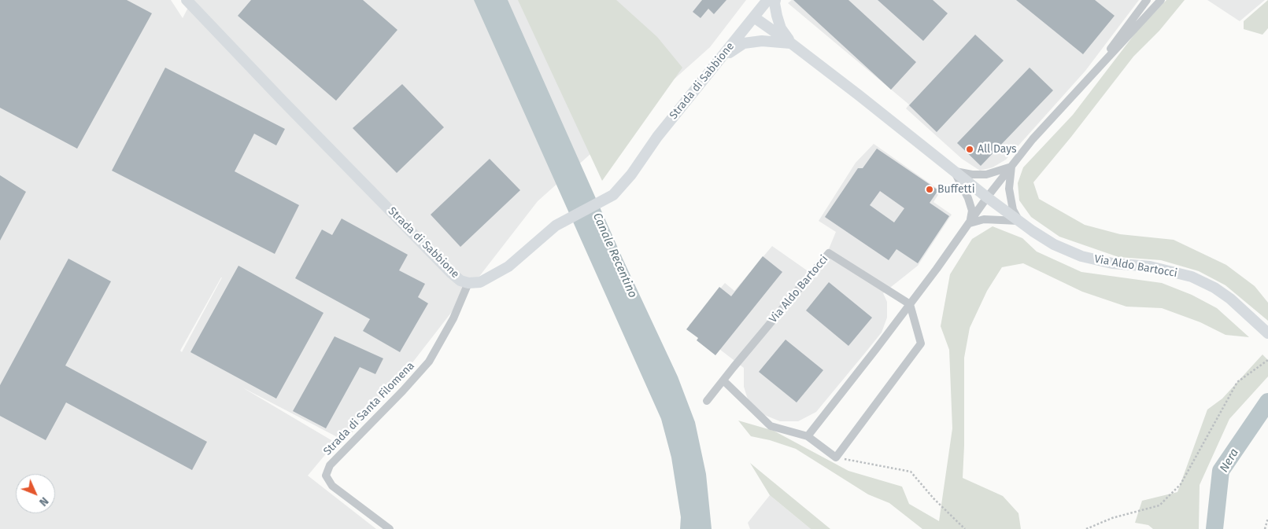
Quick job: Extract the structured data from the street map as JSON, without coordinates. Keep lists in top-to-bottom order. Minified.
{"streets":{"main road":["Strada di Sabbione","Via Aldo Bartocci"],"street":["Strada di Santa Filomena"]},"crossings":[["Strada di Sabbione","Via Aldo Bartocci"],["Strada di Sabbione","Strada di Santa Filomena"]],"water":["Canale Recentino","Nera"],"places":["All Days","Buffetti"],"north":"bottom right"}
